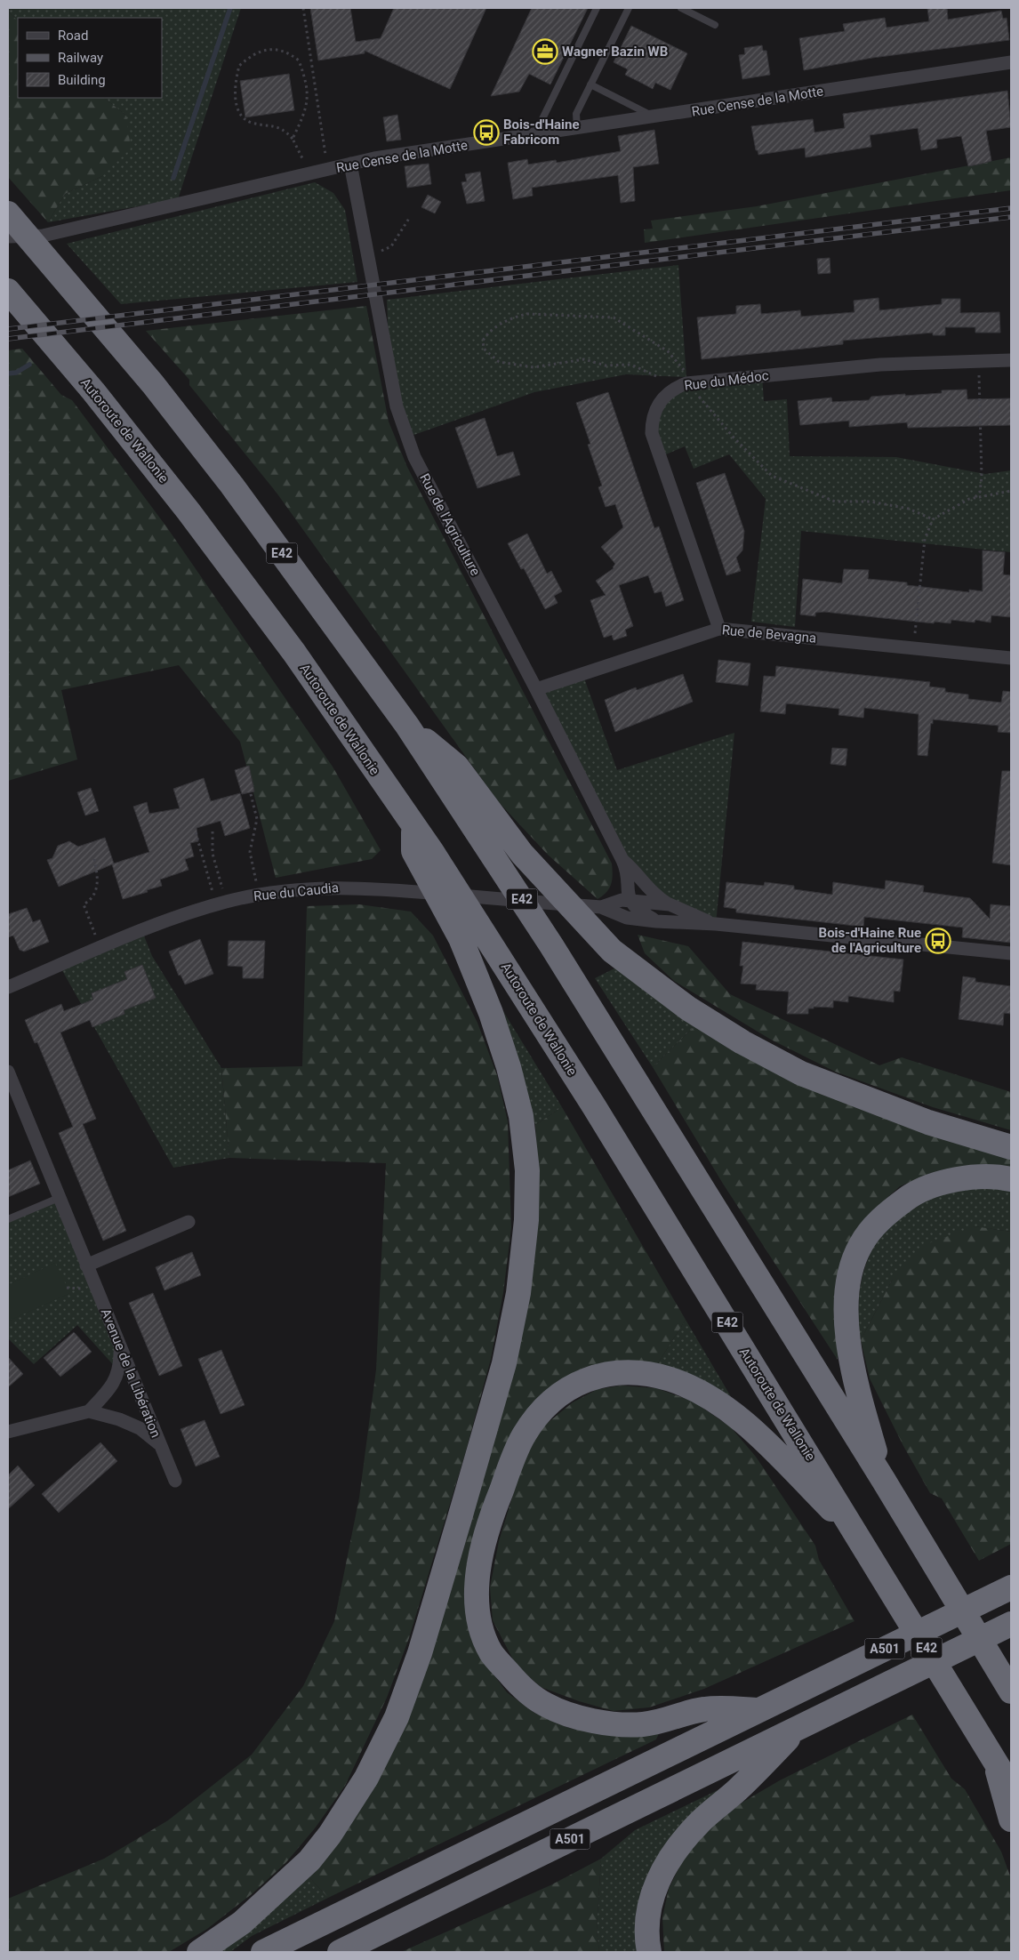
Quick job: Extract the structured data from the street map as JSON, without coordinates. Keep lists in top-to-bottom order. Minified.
{"streets":{"highway":["Autoroute de Wallonie","E42","A501"],"street":["Rue Cense de la Motte","Rue du Médoc","Rue de l'Agriculture","Rue de Bevagna","Rue du Caudia","Avenue de la Libération"]},"crossings":[["Rue Cense de la Motte","Rue de l'Agriculture"],["Rue du Médoc","Rue de Bevagna"],["Rue de l'Agriculture","Rue de Bevagna"],["Rue de l'Agriculture","Rue du Caudia"]],"places":{"office":["Wagner Bazin WB"],"bus stop":["Bois-d'Haine Fabricom","Bois-d'Haine Rue de l'Agriculture"]},"legend":["Road","Railway","Building"]}
